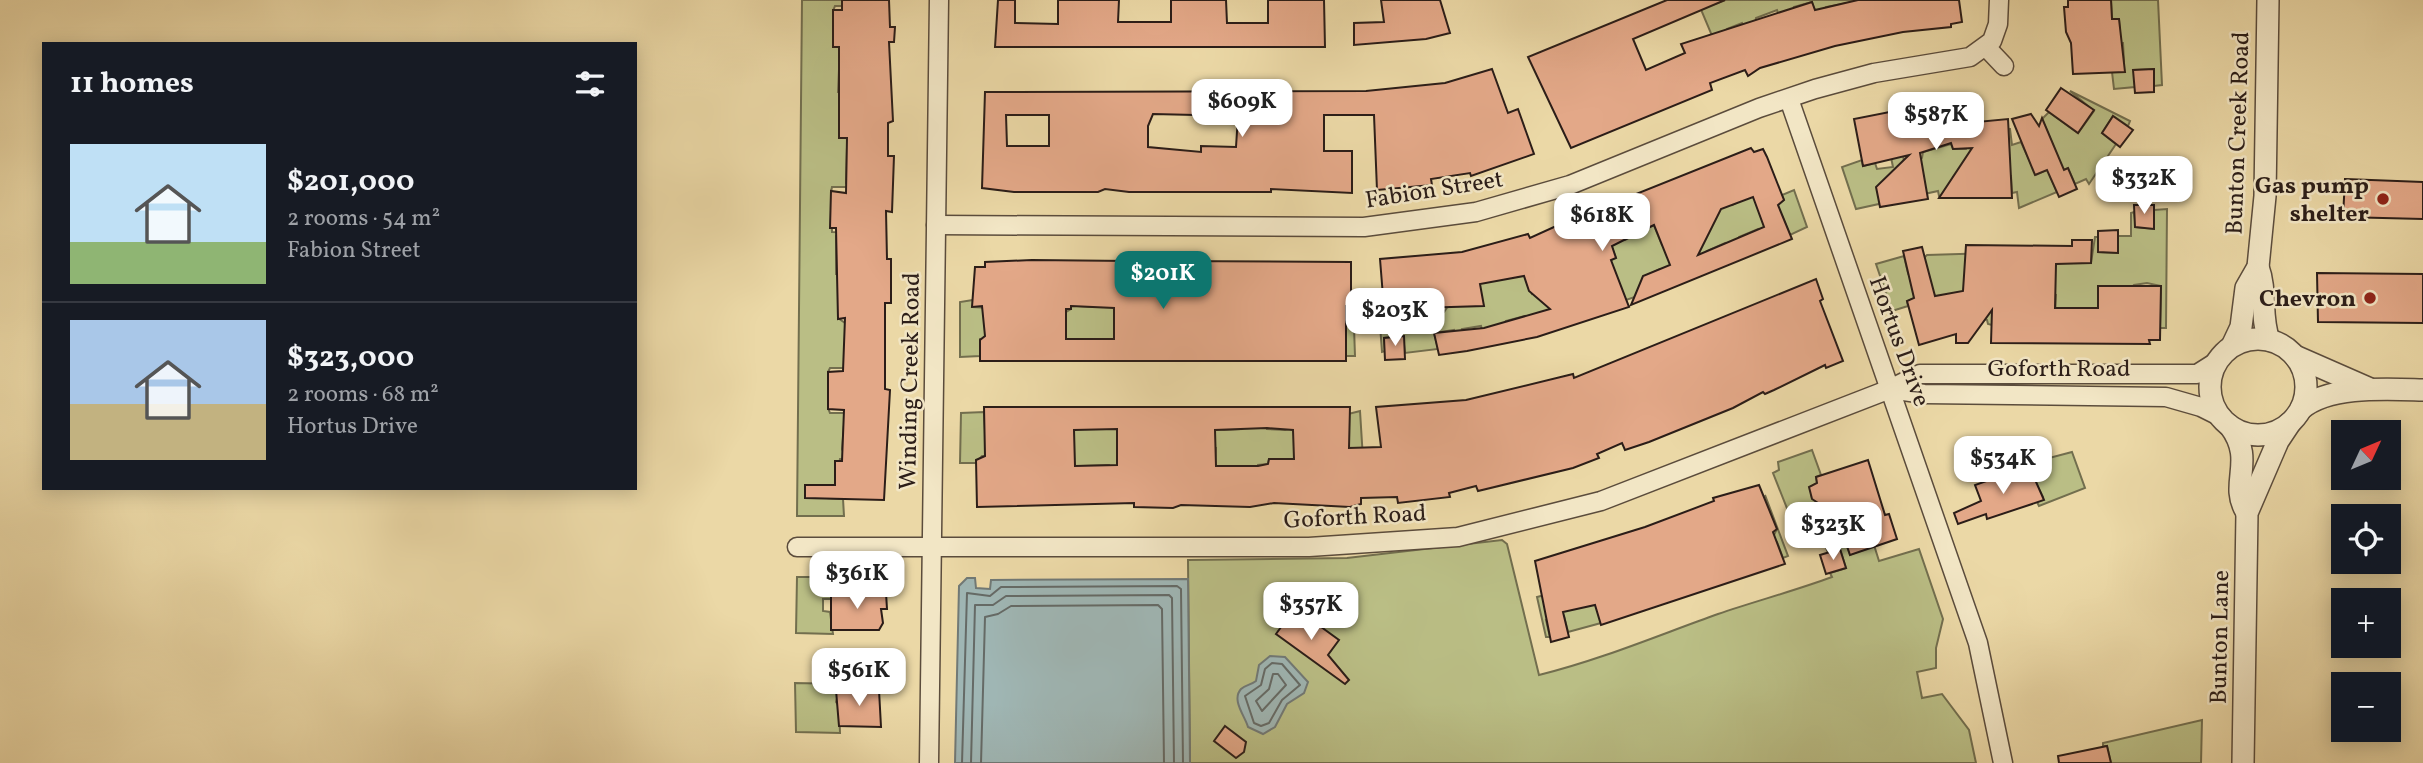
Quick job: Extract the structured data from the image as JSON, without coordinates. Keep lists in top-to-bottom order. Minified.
{"streets":{"street":["Bunton Creek Road","Fabion Street","Hortus Drive","Goforth Road","Winding Creek Road","Bunton Lane"]},"crossings":[["Bunton Creek Road","Goforth Road"],["Bunton Creek Road","Bunton Lane"],["Fabion Street","Hortus Drive"],["Fabion Street","Winding Creek Road"],["Hortus Drive","Goforth Road"],["Goforth Road","Winding Creek Road"],["Goforth Road","Bunton Lane"]],"places":["Gas pump shelter","Chevron"],"north":"top right","page":{"heading":"11 homes","price":["$609K","$587K","$332K","$618K","$201K","$203K","$534K","$323K","$361K","$357K","$561K"],"list":[{"name":"$201,000","note":"2 rooms · 54 m² · Fabion Street"},{"name":"$323,000","note":"2 rooms · 68 m² · Hortus Drive"}],"map_buttons":["+","−"]}}
